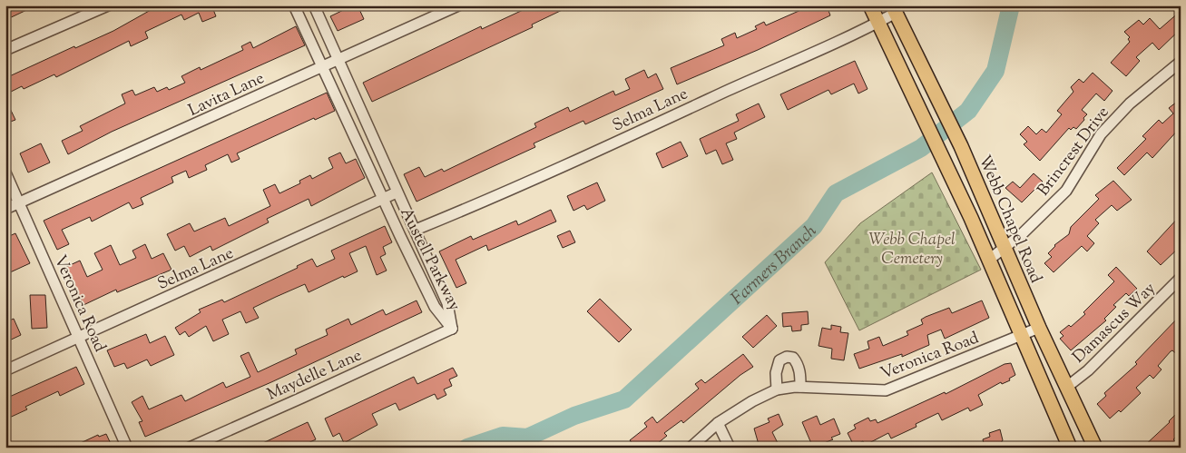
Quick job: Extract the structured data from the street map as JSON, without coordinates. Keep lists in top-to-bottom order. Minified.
{"streets":{"main road":["Webb Chapel Road"],"street":["Lavita Lane","Selma Lane","Brincrest Drive","Austell Parkway","Veronica Road","Damascus Way","Maydelle Lane"]},"crossings":[["Lavita Lane","Austell Parkway"],["Lavita Lane","Veronica Road"],["Selma Lane","Webb Chapel Road"],["Selma Lane","Austell Parkway"],["Selma Lane","Veronica Road"],["Brincrest Drive","Webb Chapel Road"],["Webb Chapel Road","Veronica Road"],["Webb Chapel Road","Damascus Way"],["Austell Parkway","Maydelle Lane"]],"water":["Farmers Branch"],"parks":["Webb Chapel Cemetery"]}
